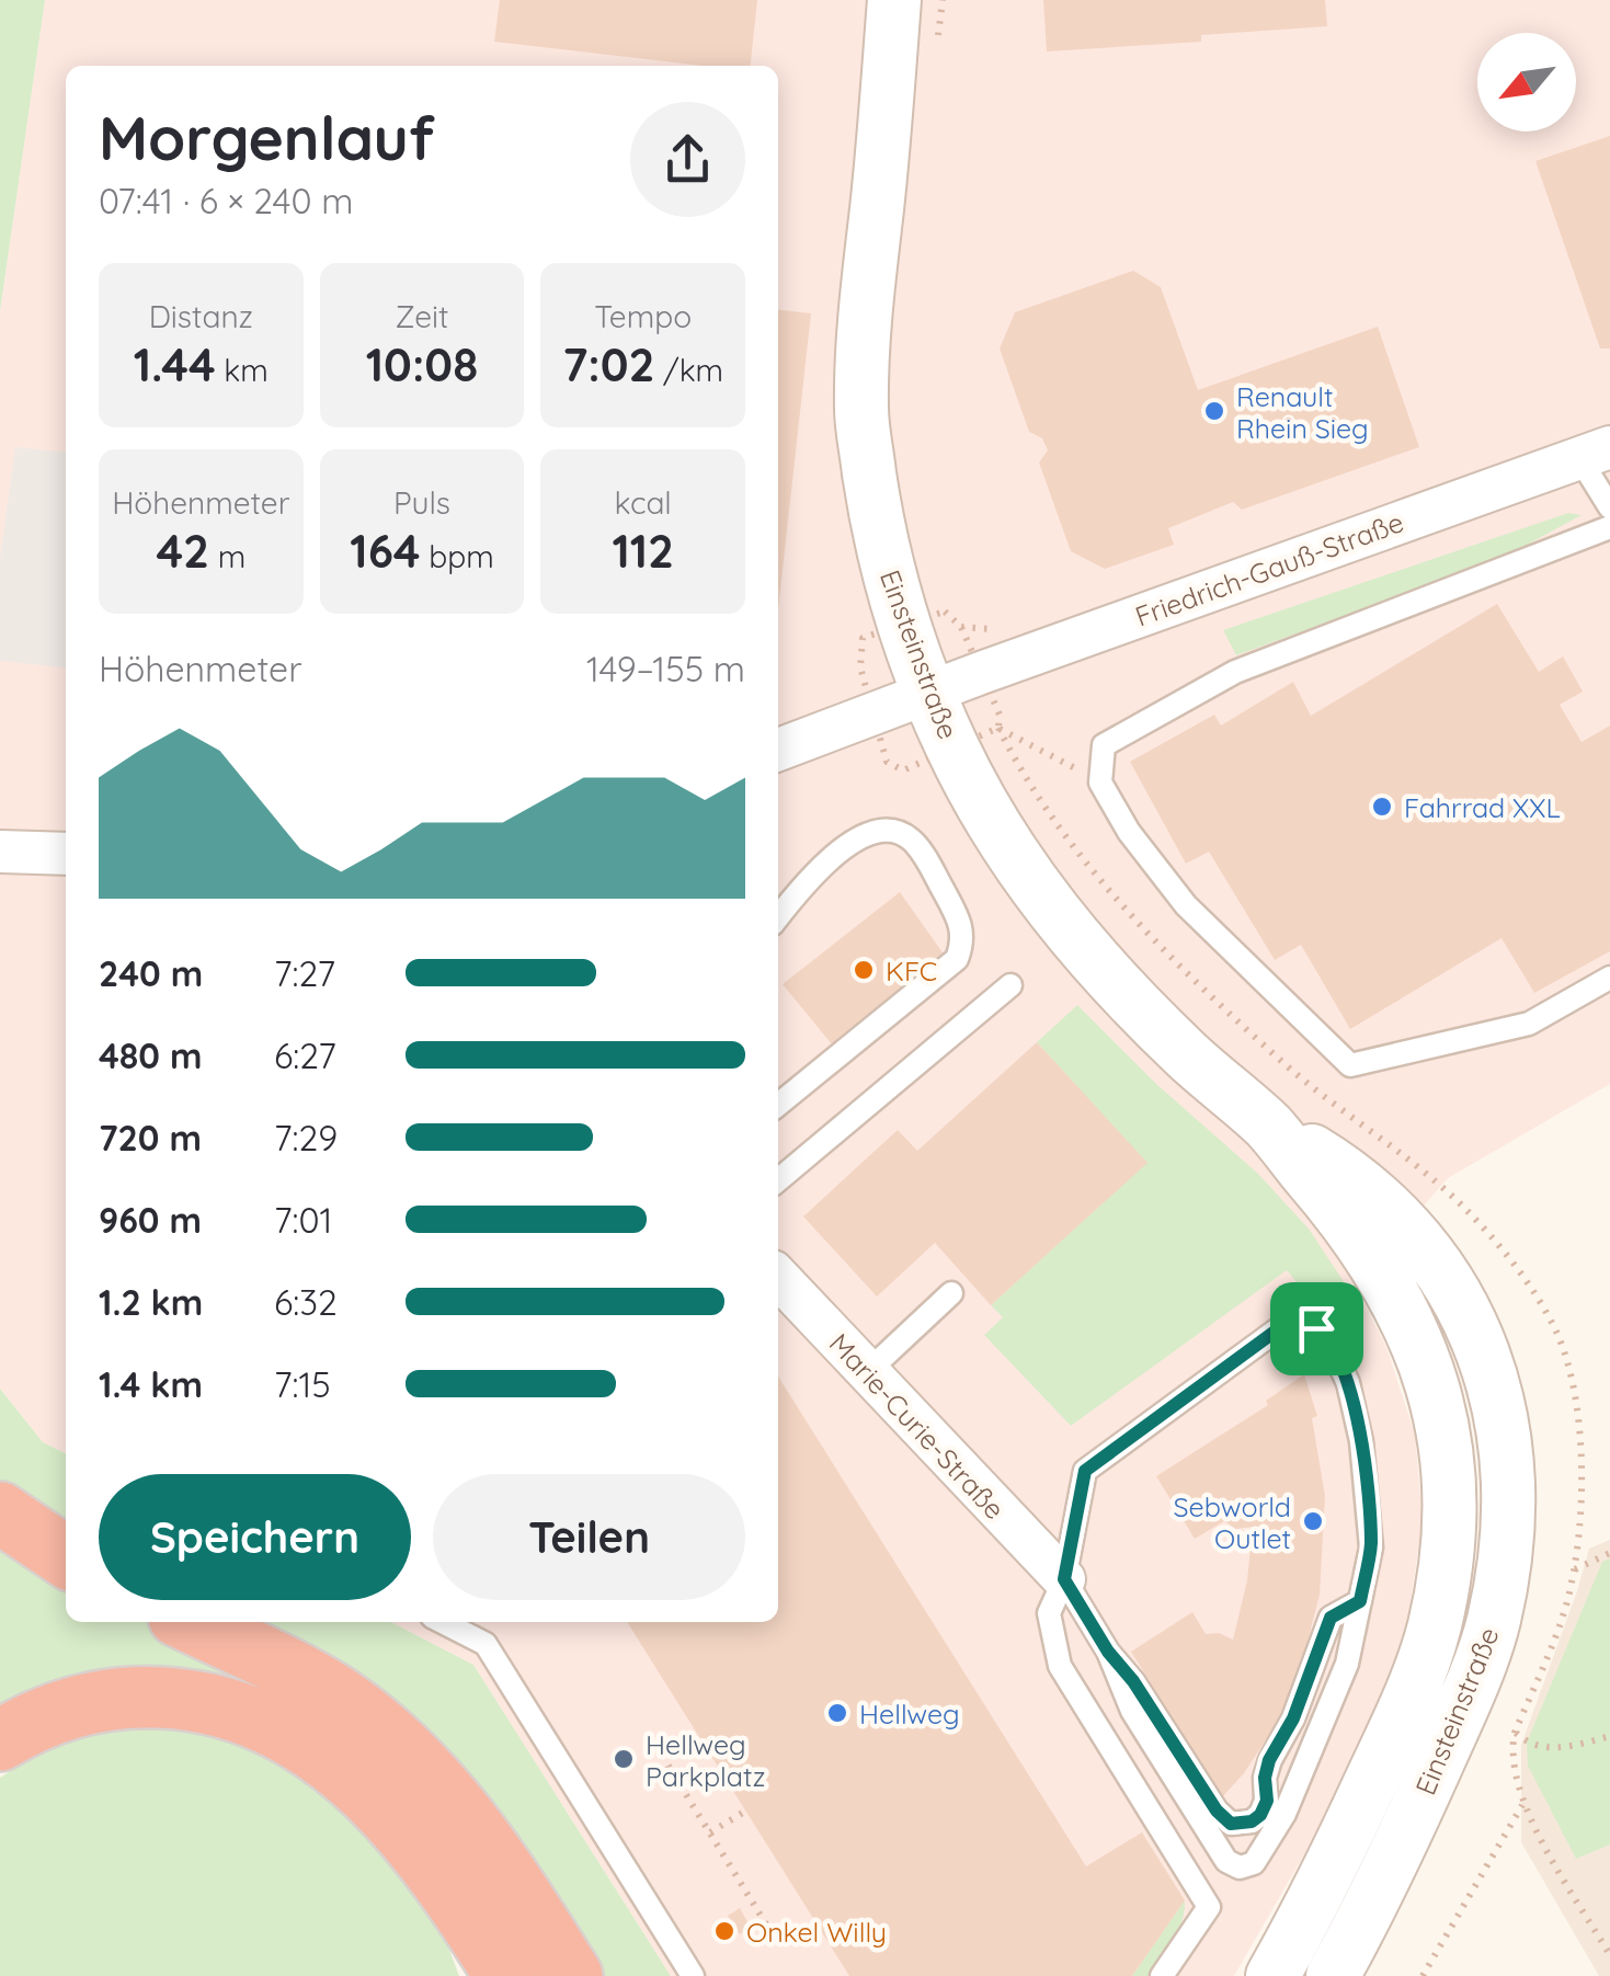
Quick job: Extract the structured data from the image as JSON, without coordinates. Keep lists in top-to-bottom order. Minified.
{"streets":{"street":["Friedrich-Gauß-Straße","Einsteinstraße","Marie-Curie-Straße"]},"crossings":[["Friedrich-Gauß-Straße","Einsteinstraße"]],"places":["Renault Rhein Sieg","Fahrrad XXL","KFC","Sebworld Outlet","Hellweg","Hellweg Parkplatz","Onkel Willy"],"north":"bottom left","page":{"heading":["Morgenlauf","07:41 · 6 × 240 m"],"stats":[["Distanz","1.44 km"],["Zeit","10:08"],["Tempo","7:02 /km"],["Höhenmeter","42 m"],["Puls","164 bpm"],["kcal","112"]],"chart":["Höhenmeter","149–155 m"],"list":[{"name":"240 m","note":"7:27"},{"name":"480 m","note":"6:27"},{"name":"720 m","note":"7:29"},{"name":"960 m","note":"7:01"},{"name":"1.2 km","note":"6:32"},{"name":"1.4 km","note":"7:15"}],"buttons":["Speichern","Teilen"]}}
